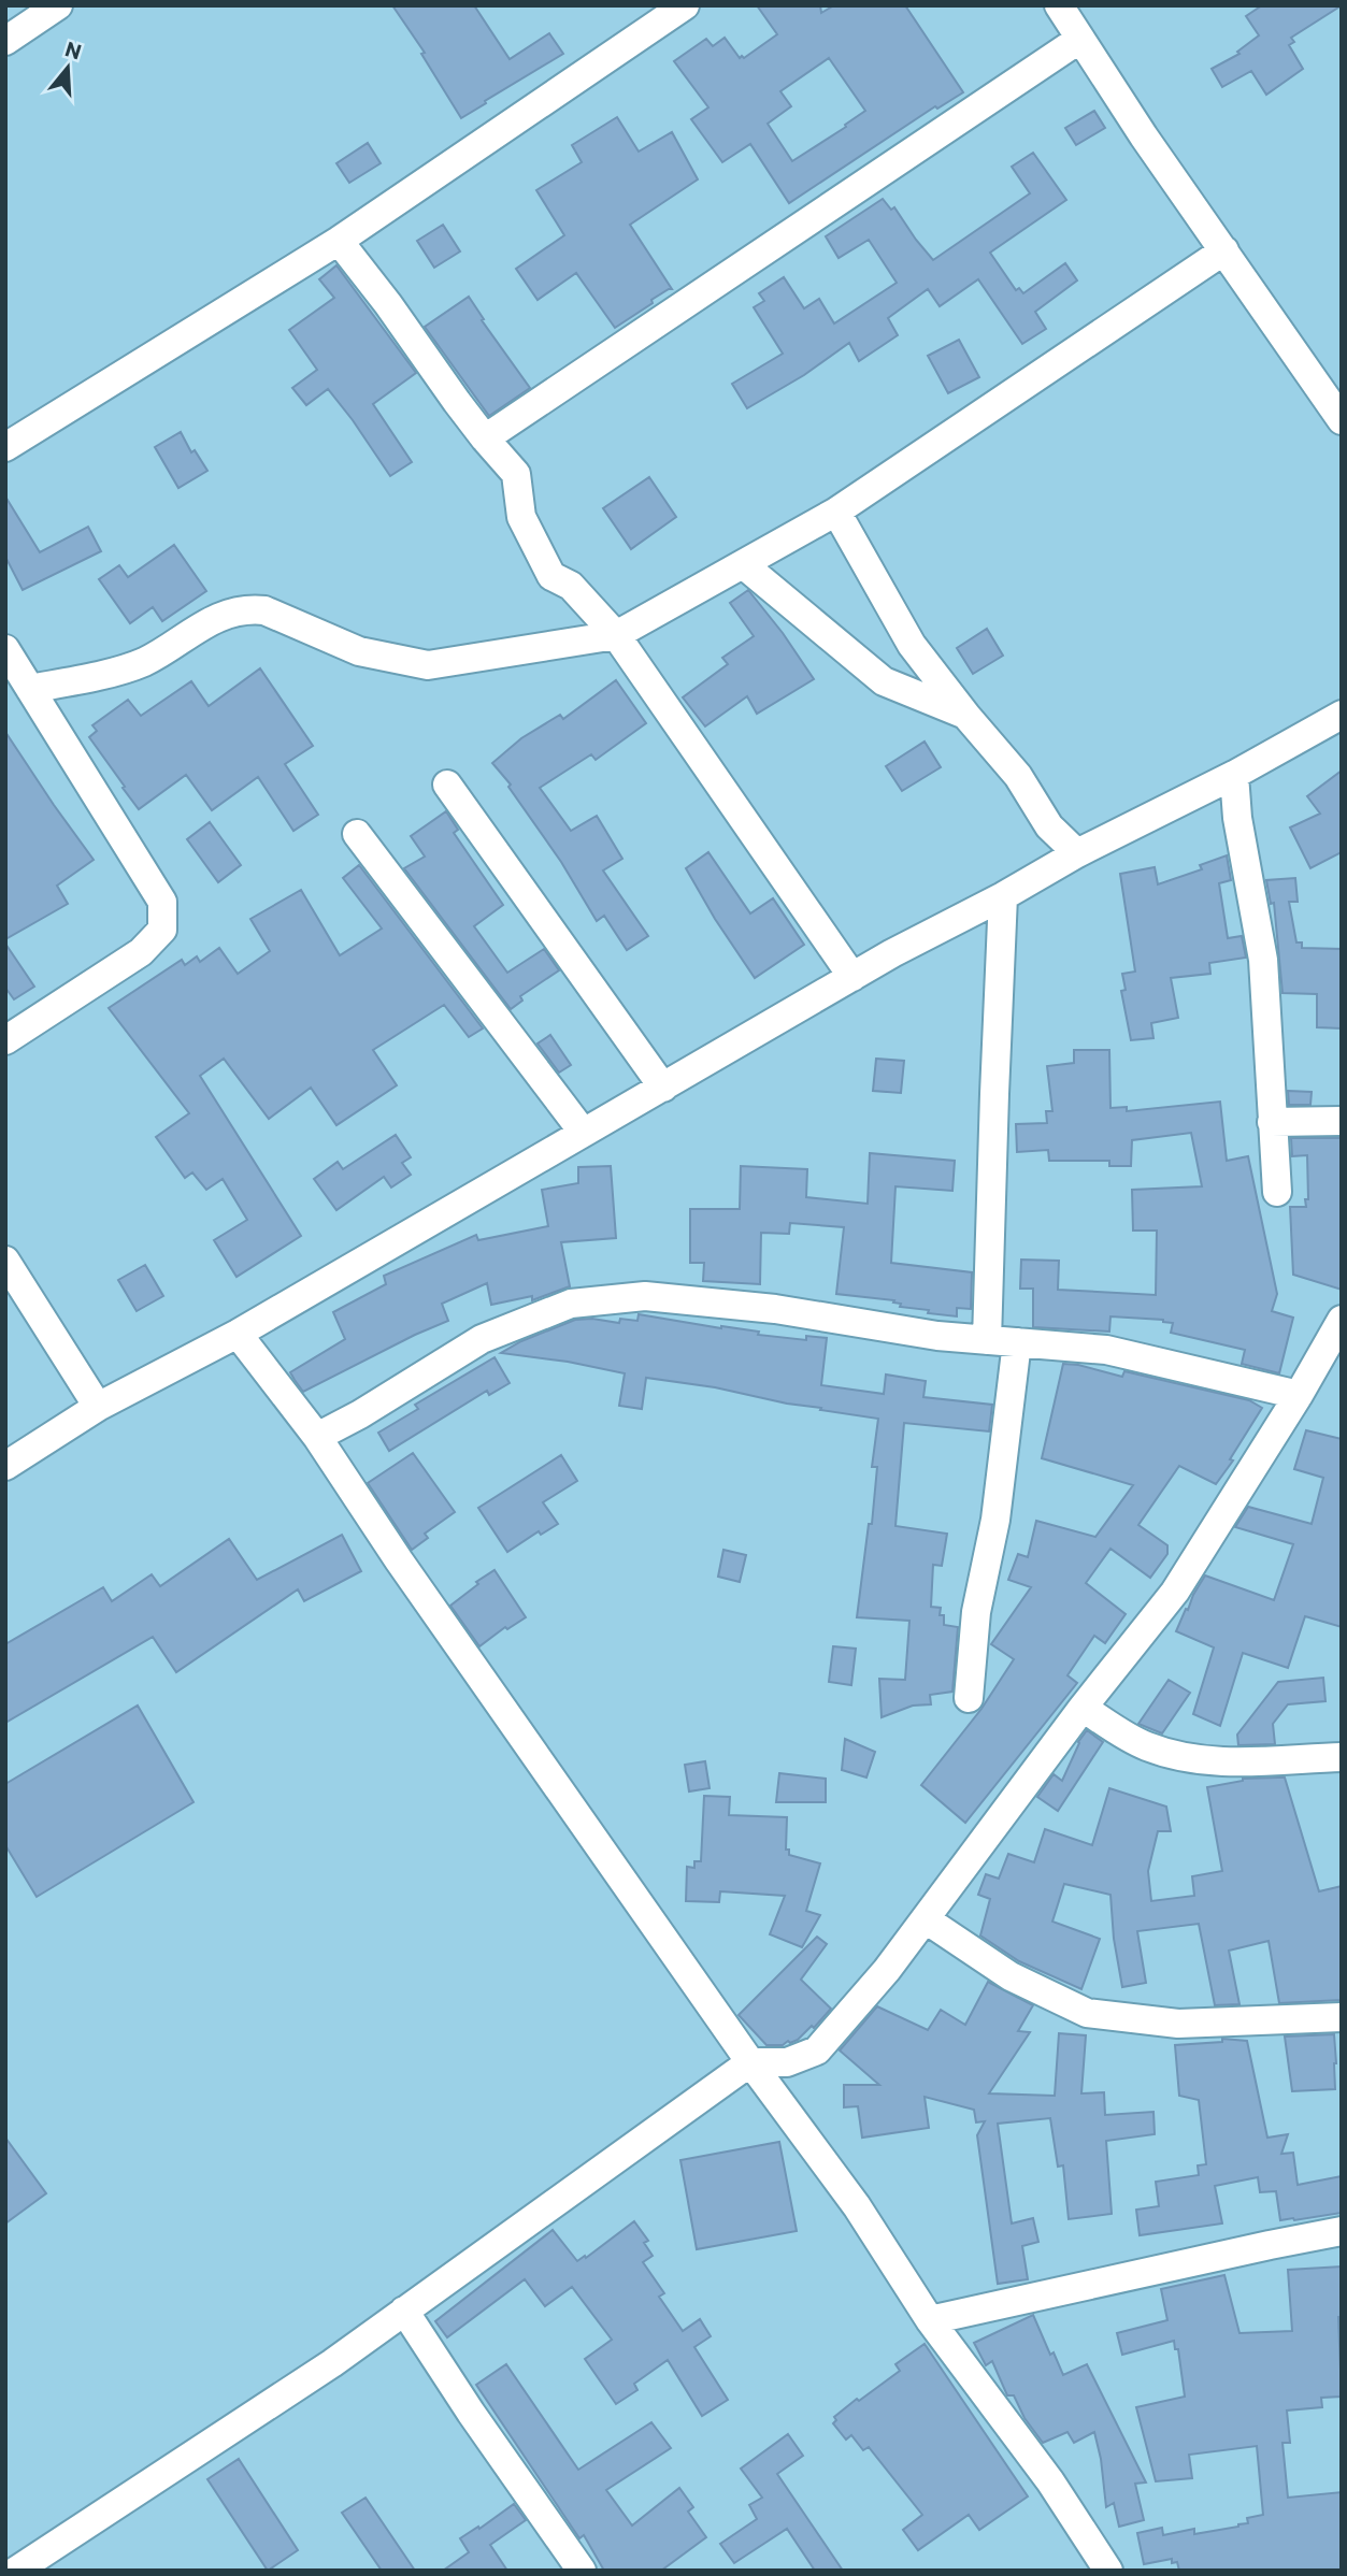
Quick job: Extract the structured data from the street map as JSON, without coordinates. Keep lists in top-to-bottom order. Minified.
{"north":"top"}
